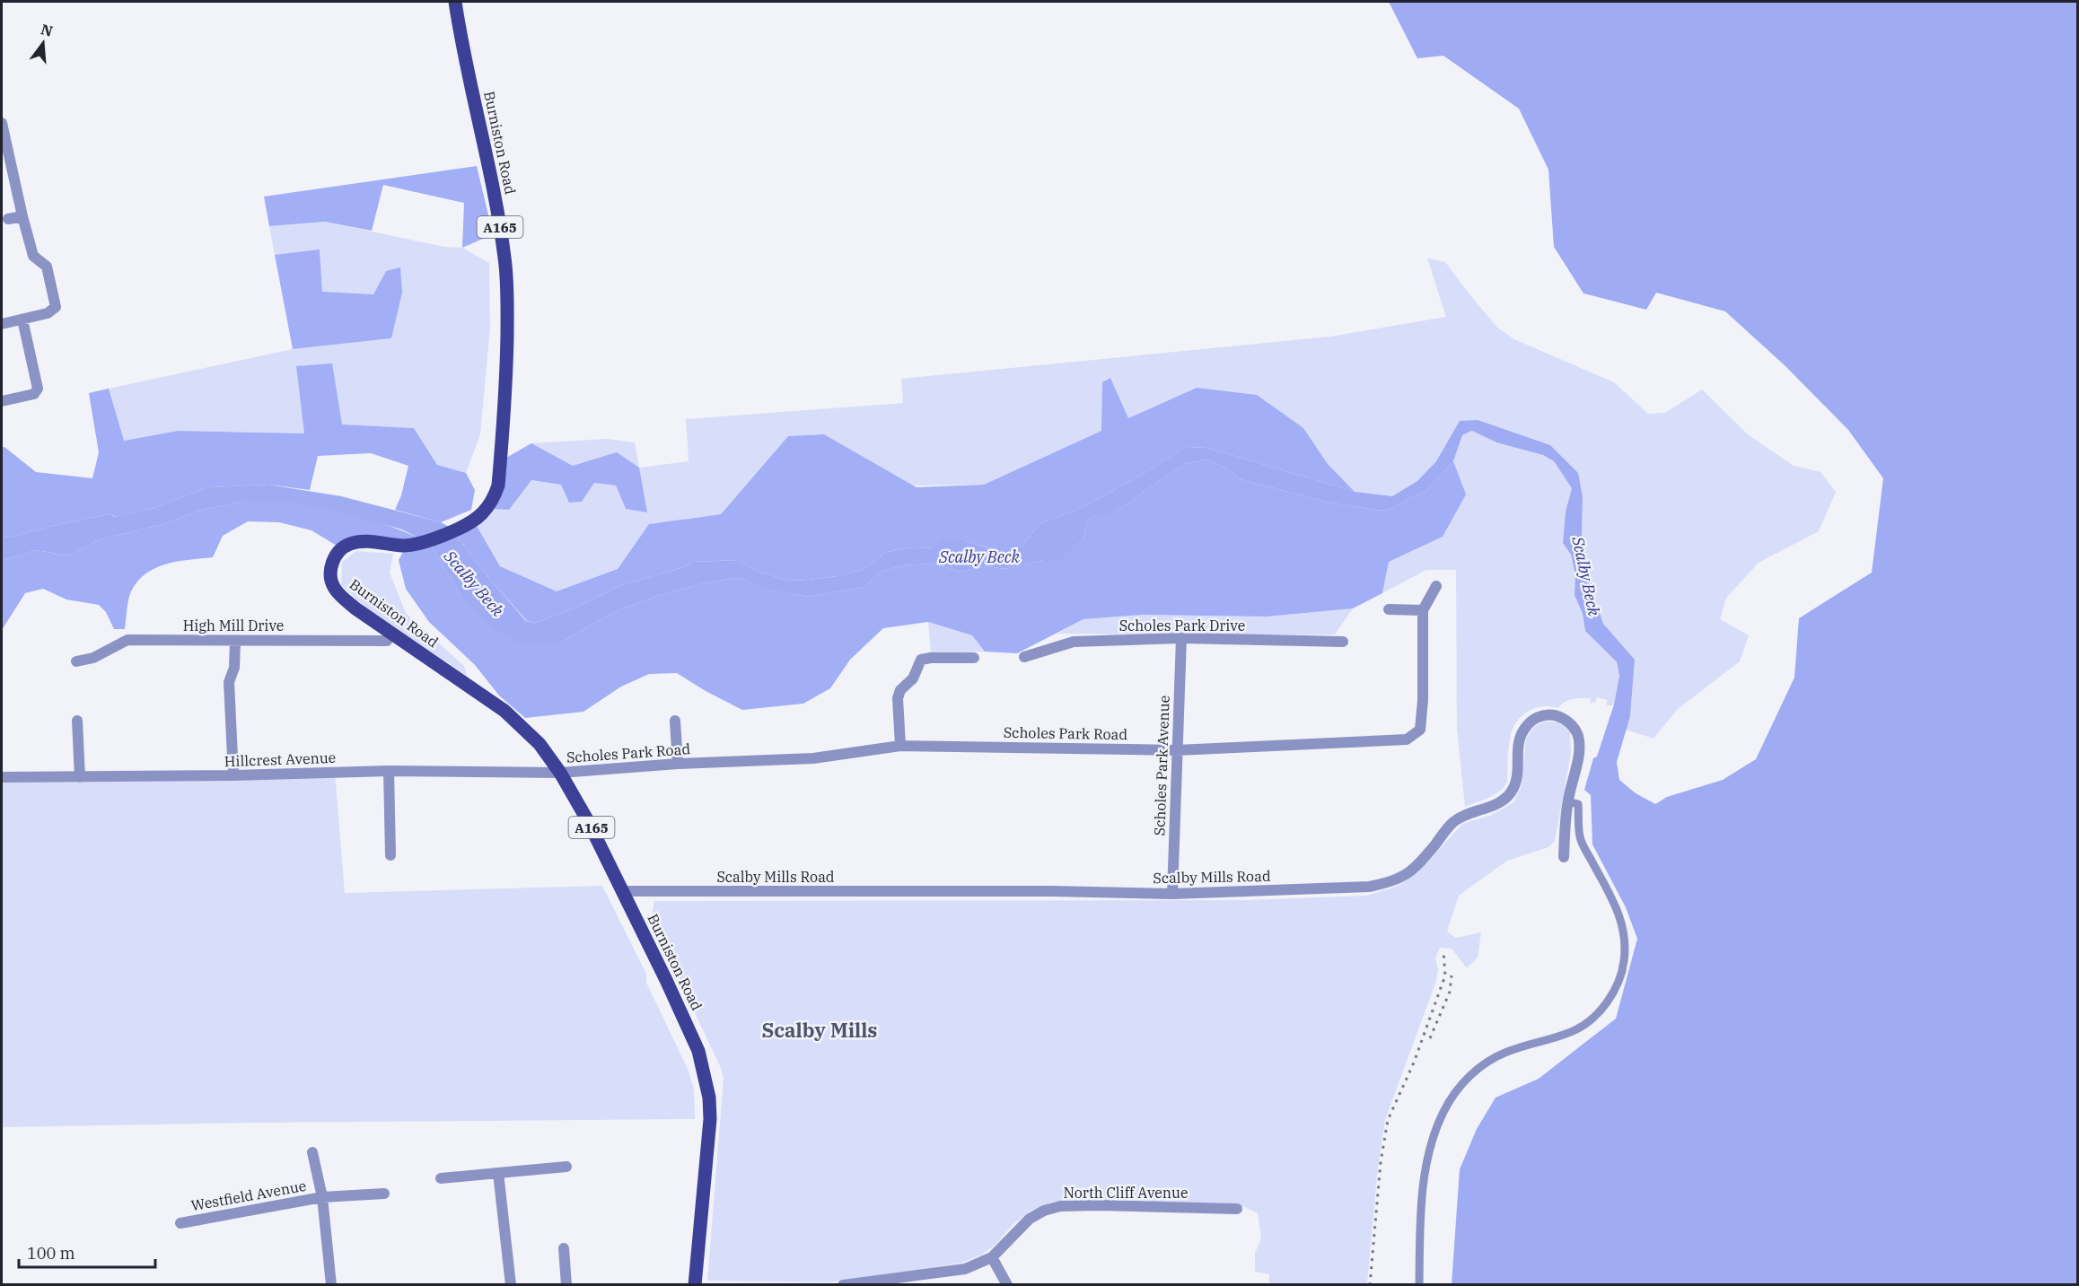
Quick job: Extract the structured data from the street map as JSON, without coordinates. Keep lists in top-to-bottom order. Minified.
{"streets":{"main road":["Burniston Road","A165"],"street":["High Mill Drive","Scholes Park Drive","Scholes Park Road","Hillcrest Avenue","Scholes Park Avenue","Scalby Mills Road","North Cliff Avenue","Westfield Avenue"]},"crossings":[["Burniston Road","High Mill Drive"],["Burniston Road","Scholes Park Road"],["Burniston Road","Hillcrest Avenue"],["Burniston Road","Scalby Mills Road"],["Scholes Park Drive","Scholes Park Avenue"],["Scholes Park Road","Hillcrest Avenue"],["Scholes Park Road","Scholes Park Avenue"],["Scholes Park Avenue","Scalby Mills Road"]],"districts":["Scalby Mills"],"water":["Scalby Beck"],"scale_bar":"100 m","north":"top"}
